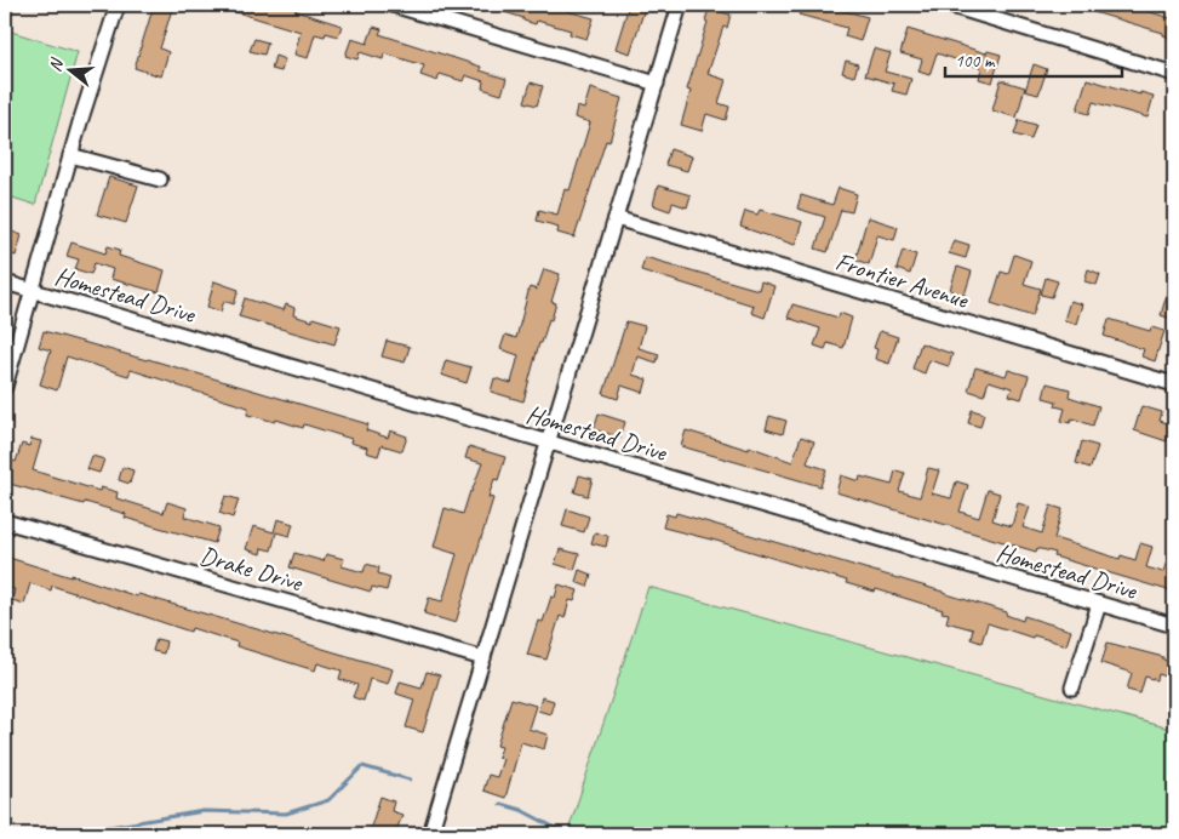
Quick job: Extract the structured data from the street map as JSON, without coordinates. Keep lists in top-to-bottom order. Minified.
{"streets":{"street":["Frontier Avenue","Homestead Drive","Drake Drive"]},"scale_bar":"100 m","north":"left"}
